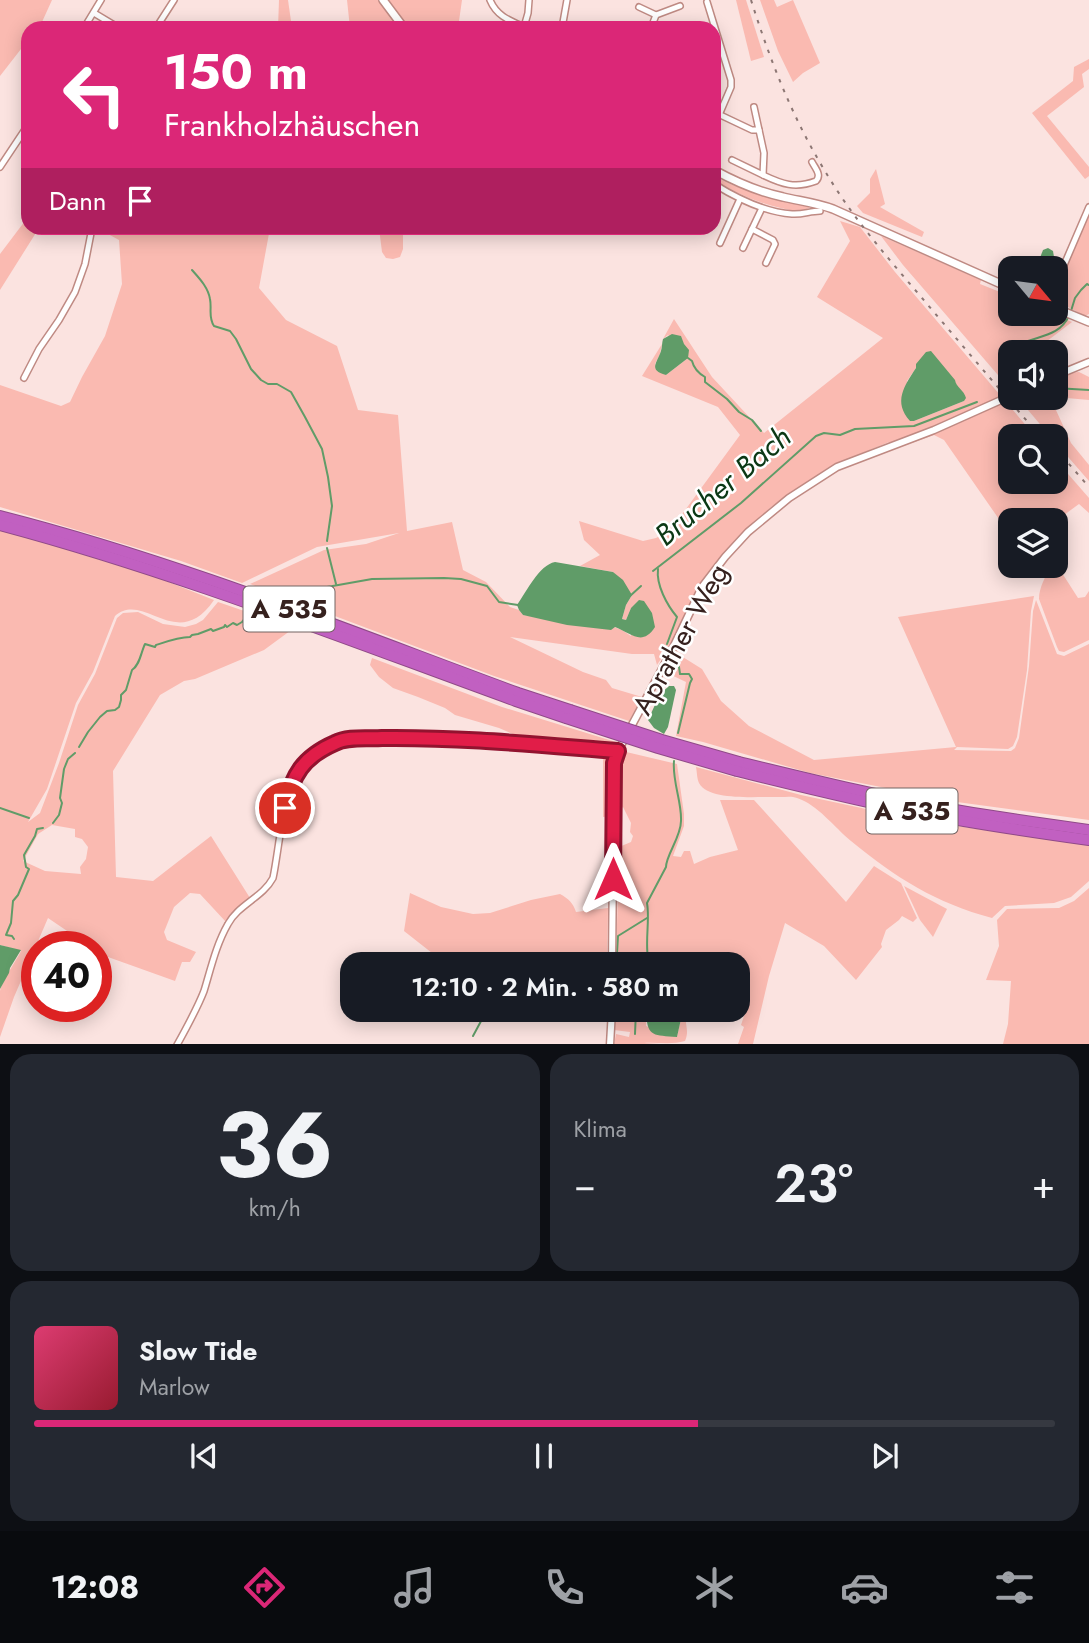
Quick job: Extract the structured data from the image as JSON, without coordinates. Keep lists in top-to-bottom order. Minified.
{"streets":{"highway":["A 535"],"street":["Aprather Weg"]},"water":["Brucher Bach"],"north":"bottom right","page":{"turn":["150 m","Frankholzhäuschen"],"then":"Dann","limit":"40","trip":"12:10 · 2 Min. · 580 m","tile":[["36","km/h"],"Klima"],"heat":["−","23°","+"],"song":["Slow Tide","Marlow"],"tabs":"12:08"}}
